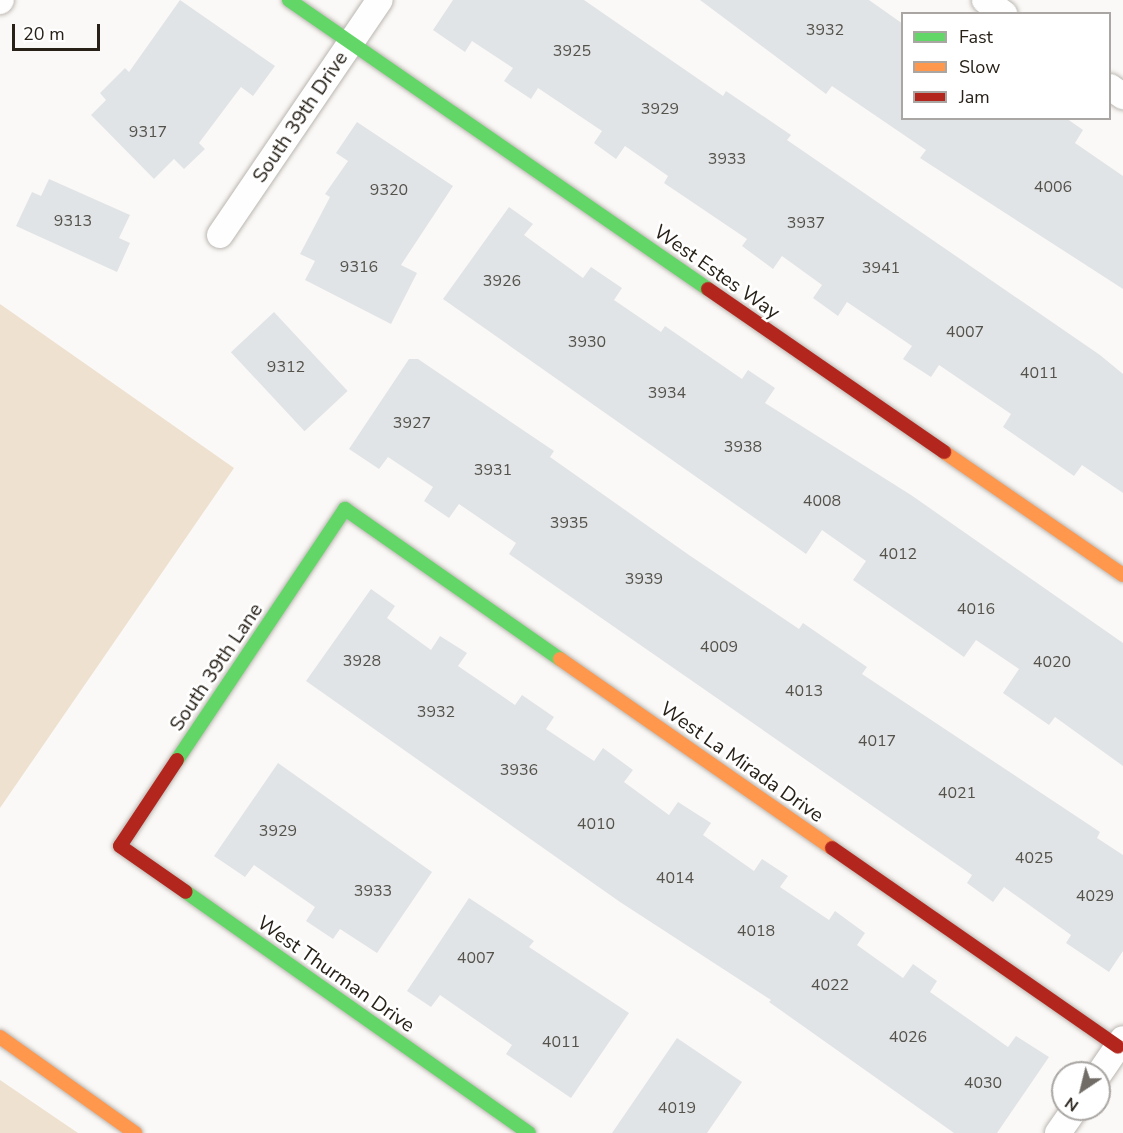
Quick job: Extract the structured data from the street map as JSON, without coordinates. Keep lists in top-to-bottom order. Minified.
{"streets":{"street":["South 39th Drive","West Estes Way","South 39th Lane","West La Mirada Drive","West Thurman Drive"]},"crossings":[["South 39th Drive","West Estes Way"],["South 39th Lane","West La Mirada Drive"],["South 39th Lane","West Thurman Drive"]],"house_numbers":["3932","3925","3929","9317","3933","4006","9320","9313","3937","9316","3941","3926","4007","3930","9312","4011","3934","3927","3938","3931","4008","3935","4012","3939","4016","4009","3928","4020","4013","3932","4017","3936","4021","4010","3929","4025","4014","3933","4029","4018","4007","4022","4026","4011","4030","4019"],"legend":["Fast","Slow","Jam"],"scale_bar":"20 m","north":"bottom left"}
